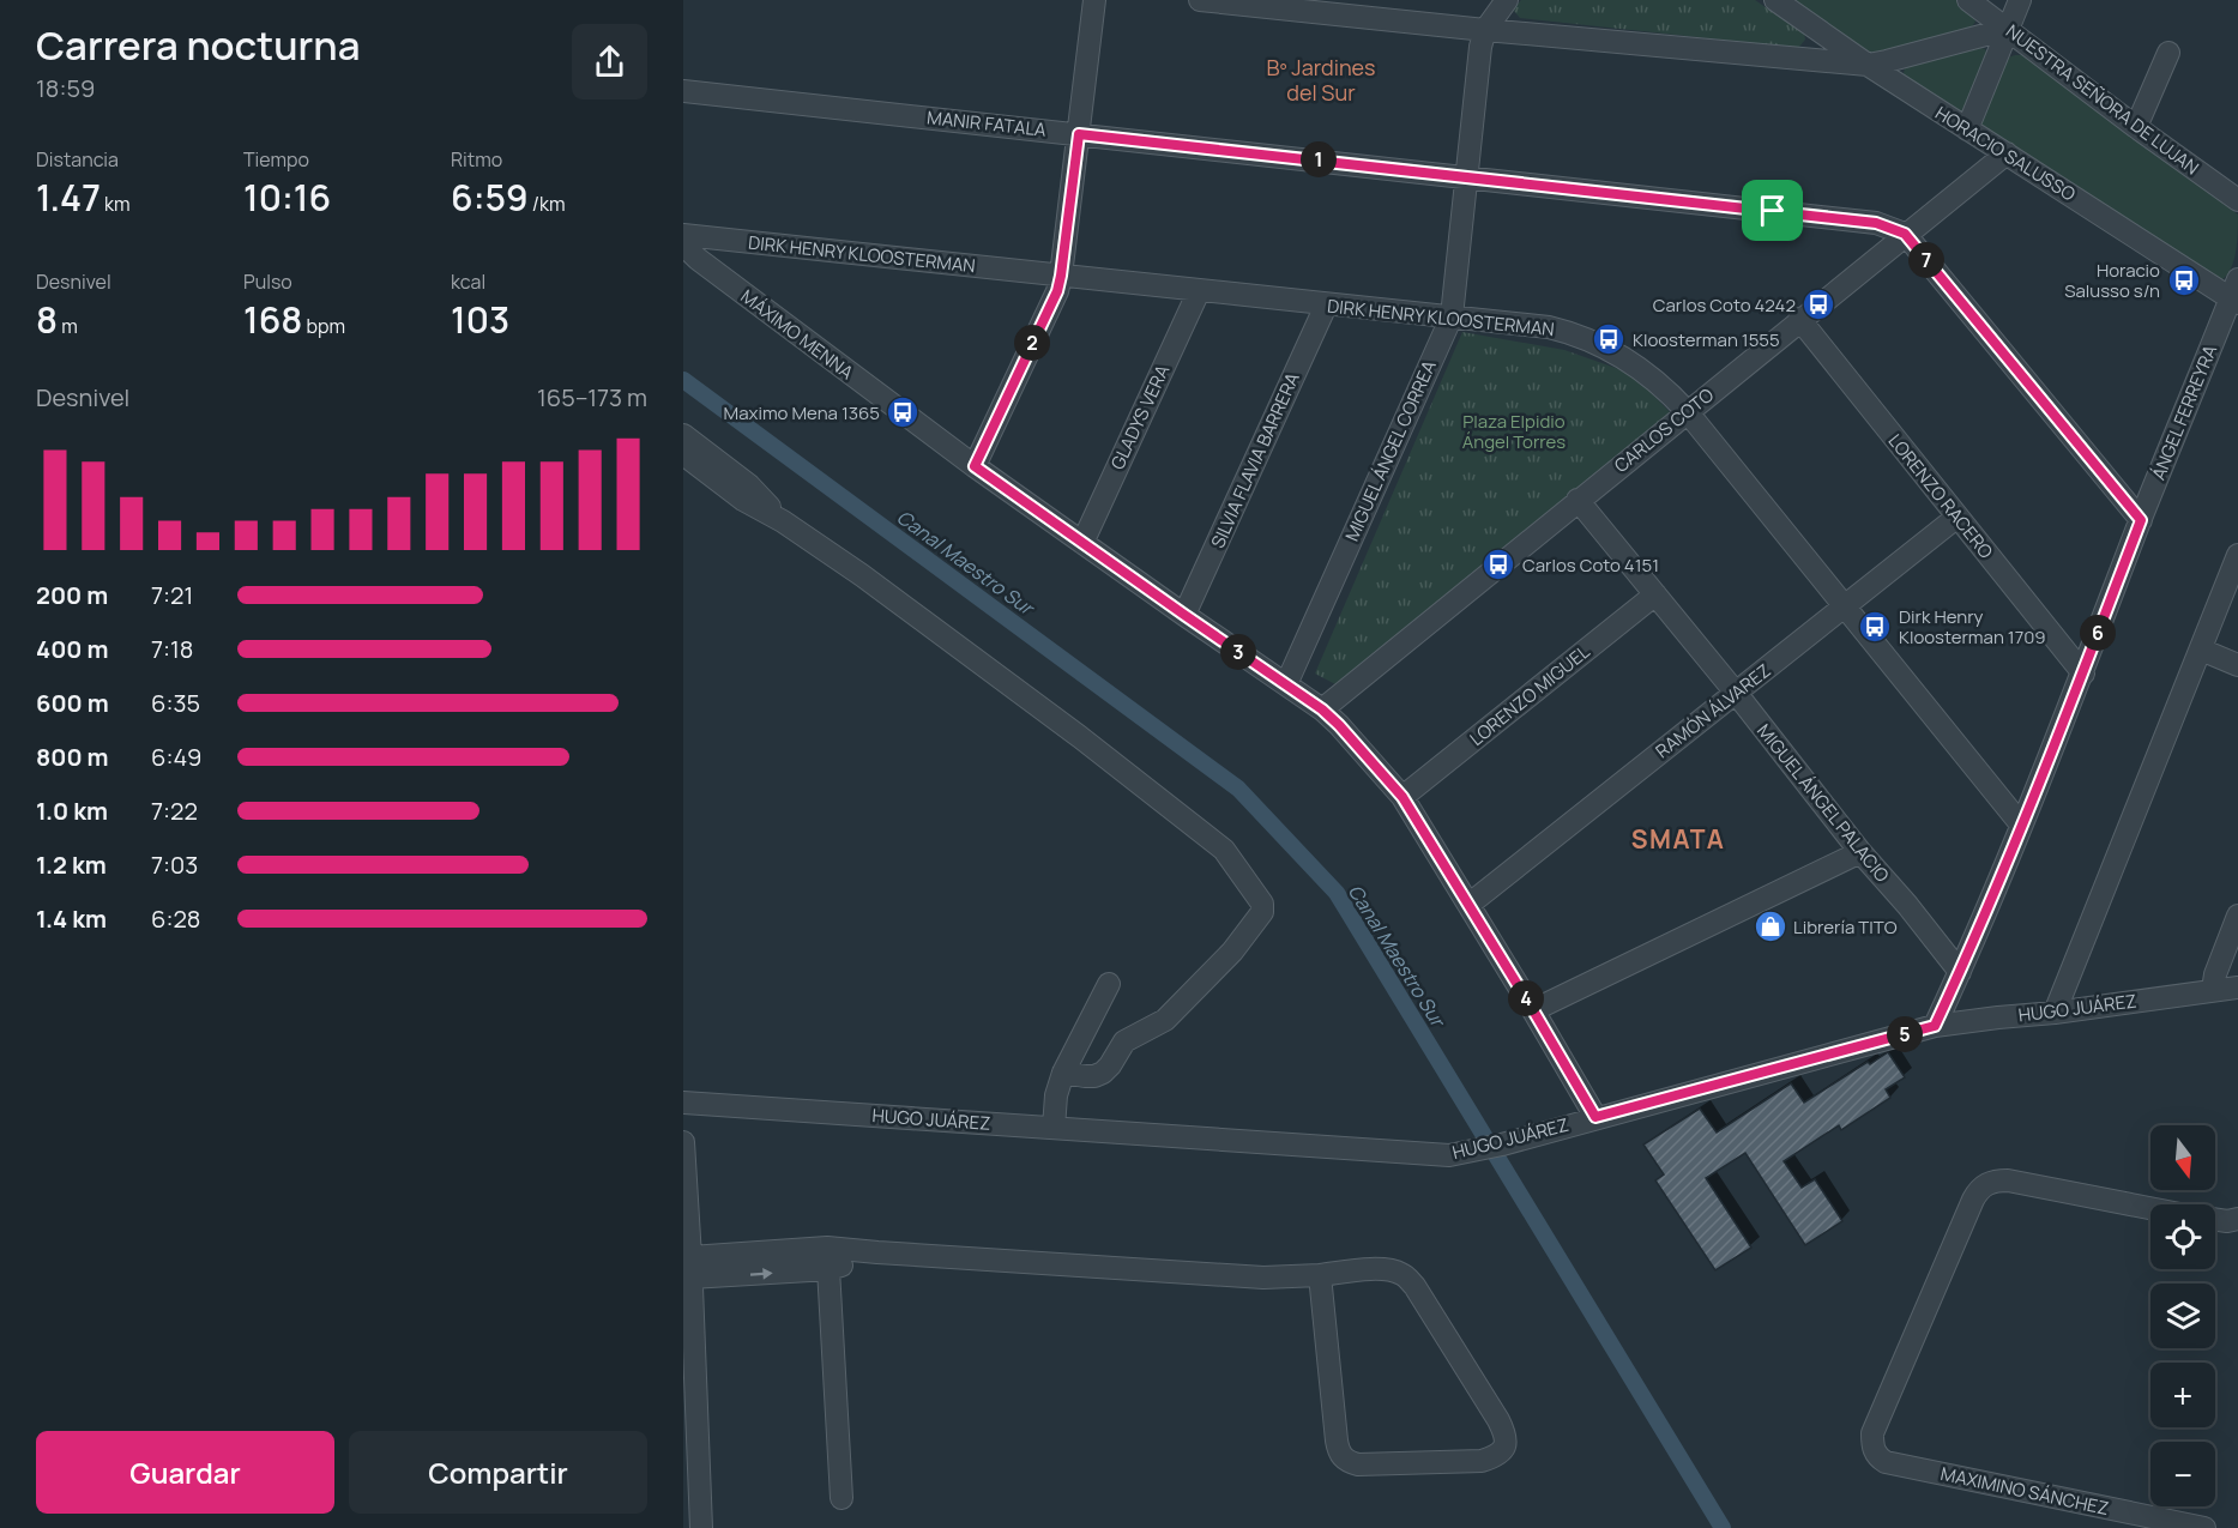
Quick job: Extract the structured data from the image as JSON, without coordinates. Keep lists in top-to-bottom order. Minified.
{"streets":{"street":["NUESTRA SEÑORA DE LUJAN","MANIR FATALA","HORACIO SALUSSO","DIRK HENRY KLOOSTERMAN","MÁXIMO MENNA","ÁNGEL FERREYRA","GLADYS VERA","CARLOS COTO","MIGUEL ÁNGEL CORREA","SILVIA FLAVIA BARRERA","LORENZO RACERO","LORENZO MIGUEL","RAMÓN ÁLVAREZ","MIGUEL ÁNGEL PALACIO","HUGO JUÁREZ","MAXIMINO SÁNCHEZ"]},"crossings":[["MANIR FATALA","CARLOS COTO"],["MANIR FATALA","MIGUEL ÁNGEL CORREA"],["HORACIO SALUSSO","ÁNGEL FERREYRA"],["HORACIO SALUSSO","CARLOS COTO"],["DIRK HENRY KLOOSTERMAN","ÁNGEL FERREYRA"],["DIRK HENRY KLOOSTERMAN","GLADYS VERA"],["DIRK HENRY KLOOSTERMAN","CARLOS COTO"],["DIRK HENRY KLOOSTERMAN","MIGUEL ÁNGEL CORREA"],["DIRK HENRY KLOOSTERMAN","SILVIA FLAVIA BARRERA"],["DIRK HENRY KLOOSTERMAN","RAMÓN ÁLVAREZ"],["MÁXIMO MENNA","GLADYS VERA"],["MÁXIMO MENNA","CARLOS COTO"],["MÁXIMO MENNA","MIGUEL ÁNGEL CORREA"],["MÁXIMO MENNA","SILVIA FLAVIA BARRERA"],["MÁXIMO MENNA","LORENZO MIGUEL"],["MÁXIMO MENNA","RAMÓN ÁLVAREZ"],["MÁXIMO MENNA","HUGO JUÁREZ"],["ÁNGEL FERREYRA","LORENZO RACERO"],["ÁNGEL FERREYRA","MIGUEL ÁNGEL PALACIO"],["ÁNGEL FERREYRA","HUGO JUÁREZ"],["CARLOS COTO","LORENZO RACERO"],["CARLOS COTO","MIGUEL ÁNGEL PALACIO"],["LORENZO RACERO","RAMÓN ÁLVAREZ"],["LORENZO MIGUEL","MIGUEL ÁNGEL PALACIO"],["RAMÓN ÁLVAREZ","MIGUEL ÁNGEL PALACIO"]],"districts":["Bº Jardines del Sur","SMATA"],"water":["Canal Maestro Sur"],"parks":["Plaza Elpidio Ángel Torres"],"places":{"bus stop":["Horacio Salusso s/n","Carlos Coto 4242","Kloosterman 1555","Maximo Mena 1365","Carlos Coto 4151","Dirk Henry Kloosterman 1709"],"shop":["Librería TITO"]},"north":"bottom","page":{"heading":["Carrera nocturna","18:59"],"stats":[["Distancia","1.47 km"],["Tiempo","10:16"],["Ritmo","6:59 /km"],["Desnivel","8 m"],["Pulso","168 bpm"],["kcal","103"]],"pins":["1","7","2","6","3","4","5"],"chart":["Desnivel","165–173 m"],"list":[{"name":"200 m","note":"7:21"},{"name":"400 m","note":"7:18"},{"name":"600 m","note":"6:35"},{"name":"800 m","note":"6:49"},{"name":"1.0 km","note":"7:22"},{"name":"1.2 km","note":"7:03"},{"name":"1.4 km","note":"6:28"}],"map_buttons":["+","−"],"buttons":["Guardar","Compartir"]}}
